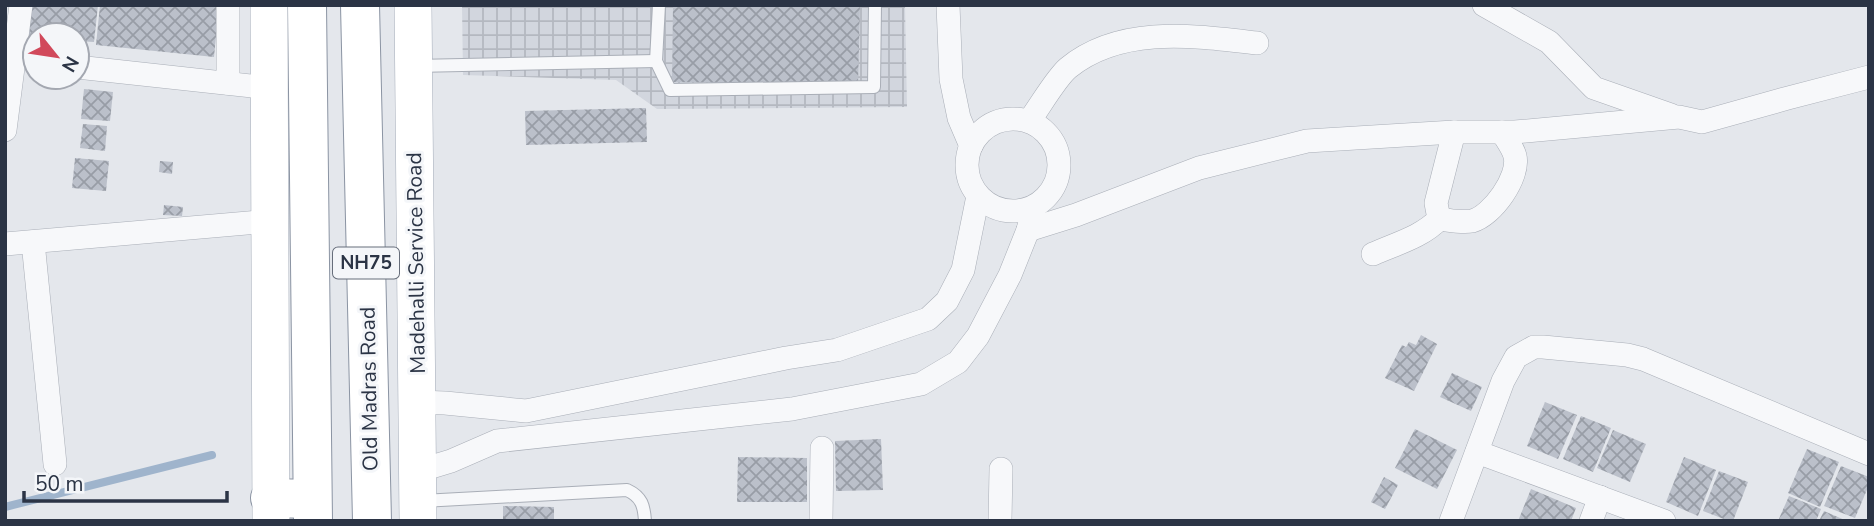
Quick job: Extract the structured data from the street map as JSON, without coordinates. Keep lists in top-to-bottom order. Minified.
{"streets":{"highway":["NH75","Old Madras Road"],"main road":["Madehalli Service Road"]},"scale_bar":"50 m","north":"bottom right"}
